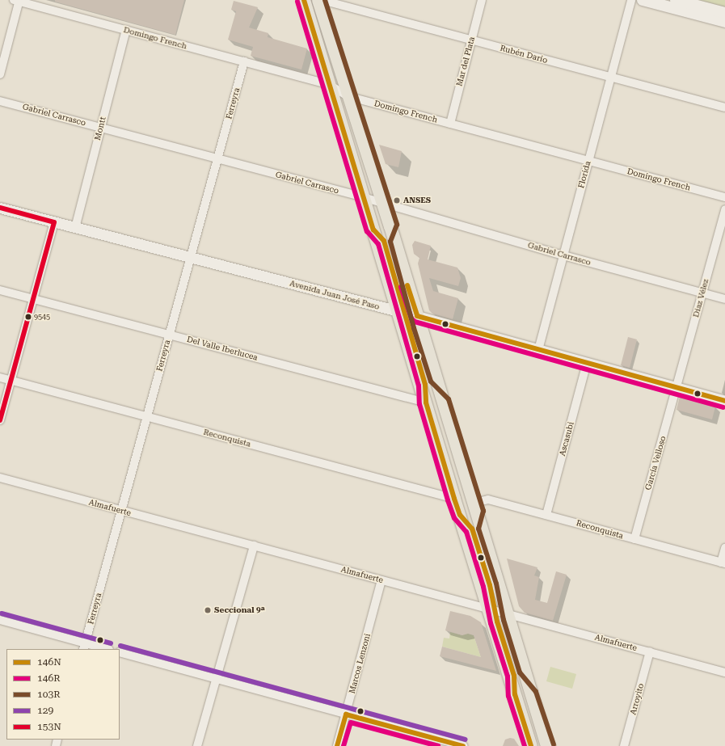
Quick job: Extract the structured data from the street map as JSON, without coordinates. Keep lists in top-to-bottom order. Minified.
{"streets":{"street":["Domingo French","Rubén Darío","Mar del Plata","Ferreyra","Gabriel Carrasco","Montt","Florida","Avenida Juan José Paso","Díaz Vélez","Del Valle Iberlucea","Reconquista","Ascasubi","García Velloso","Almafuerte","Marcos Lenzoni","Arroyito"]},"crossings":[["Domingo French","Mar del Plata"],["Domingo French","Ferreyra"],["Domingo French","Montt"],["Domingo French","Florida"],["Rubén Darío","Mar del Plata"],["Rubén Darío","Florida"],["Ferreyra","Gabriel Carrasco"],["Ferreyra","Avenida Juan José Paso"],["Ferreyra","Del Valle Iberlucea"],["Ferreyra","Reconquista"],["Ferreyra","Almafuerte"],["Gabriel Carrasco","Montt"],["Gabriel Carrasco","Florida"],["Gabriel Carrasco","Díaz Vélez"],["Montt","Avenida Juan José Paso"],["Florida","Avenida Juan José Paso"],["Avenida Juan José Paso","Díaz Vélez"],["Avenida Juan José Paso","Ascasubi"],["Avenida Juan José Paso","García Velloso"],["Díaz Vélez","García Velloso"],["Reconquista","Ascasubi"],["Reconquista","García Velloso"],["Almafuerte","Marcos Lenzoni"],["Almafuerte","Arroyito"]],"places":["ANSES","9545","Seccional 9ª"],"lines":["transit line 146N","transit line 103R","transit line 146R","transit line 153N","transit line 129"],"legend":["146N","146R","103R","129","153N"]}
